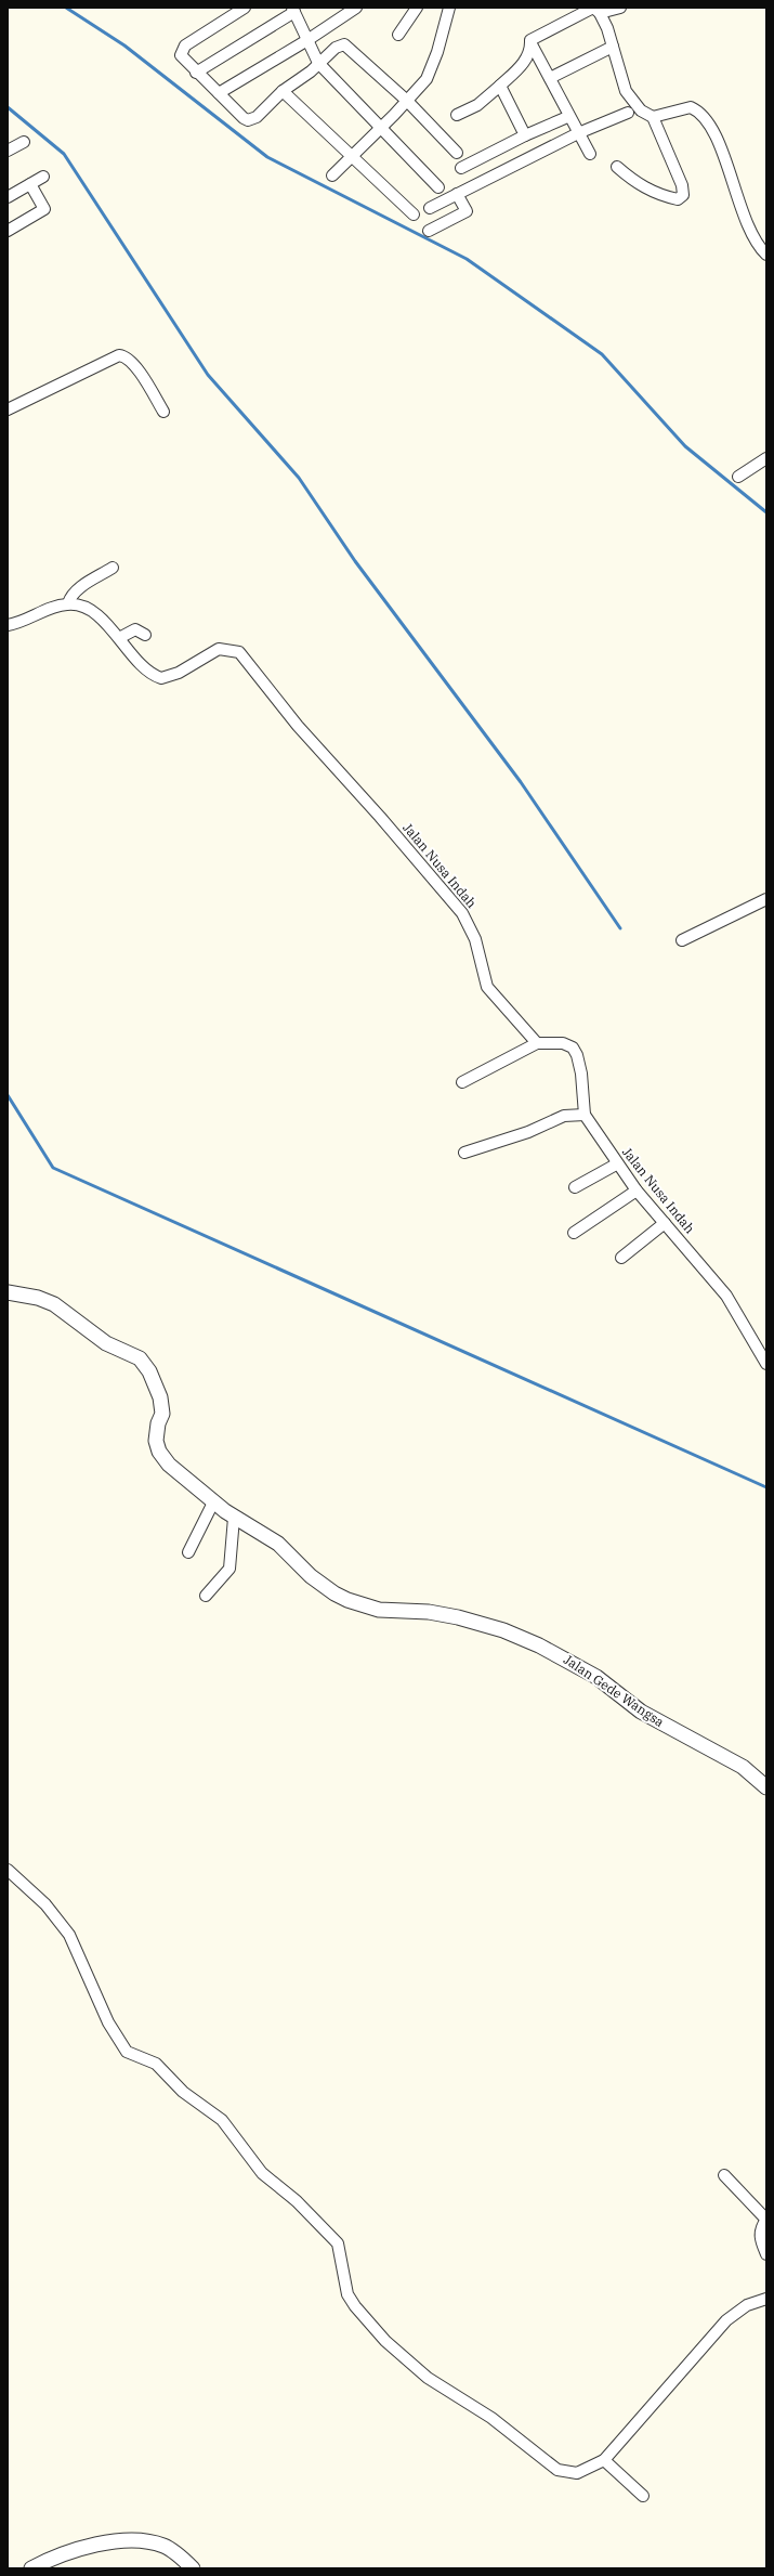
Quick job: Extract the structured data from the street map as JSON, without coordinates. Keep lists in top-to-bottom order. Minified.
{"streets":{"street":["Jalan Nusa Indah","Jalan Gede Wangsa"]}}
